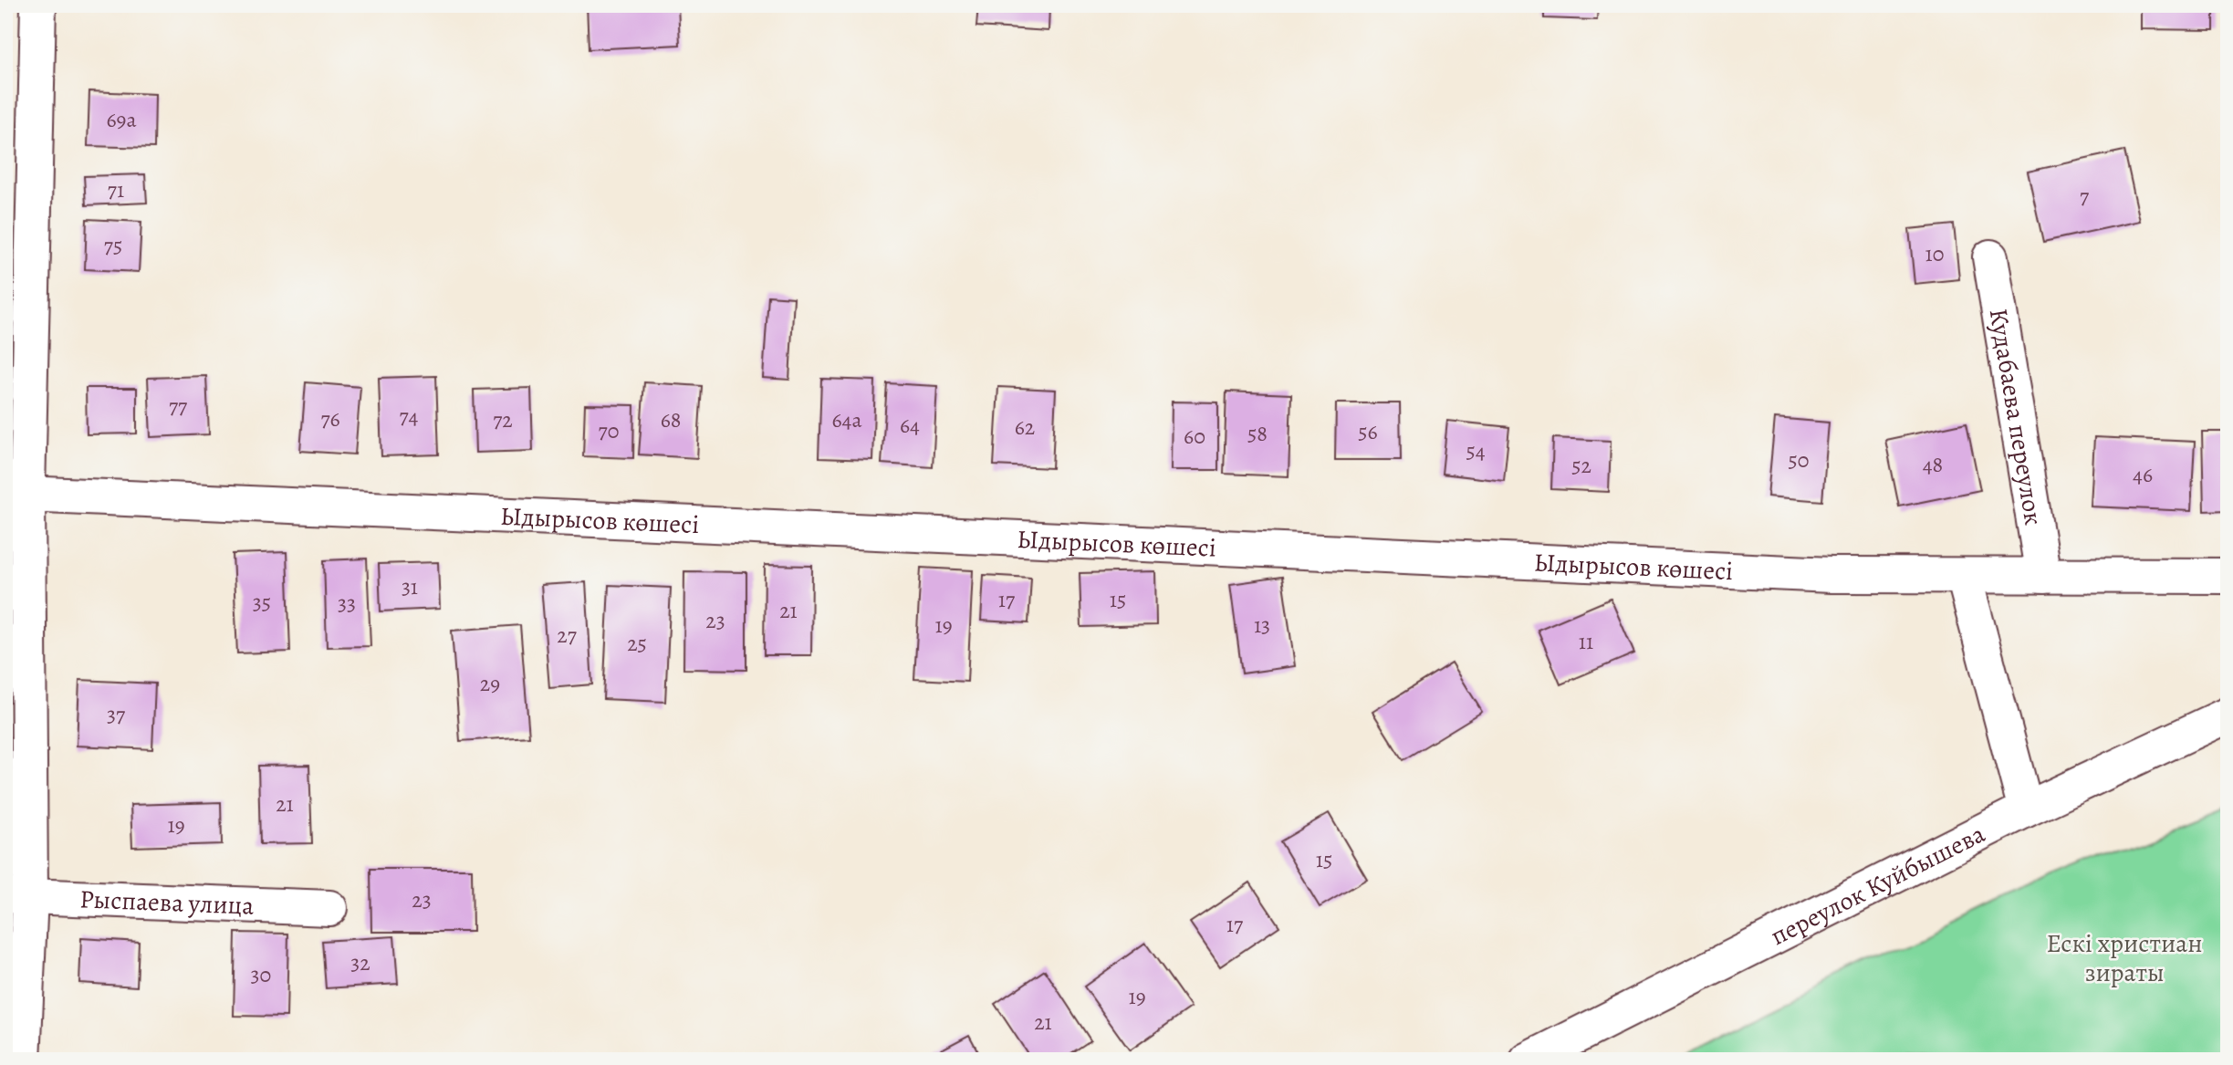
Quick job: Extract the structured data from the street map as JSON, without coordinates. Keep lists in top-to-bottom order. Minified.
{"streets":{"street":["Кудабаева переулок","Ыдырысов көшесі","переулок Куйбышева","Рыспаева улица"]},"crossings":[["Кудабаева переулок","Ыдырысов көшесі"]],"parks":["Ескі христиан зираты"],"house_numbers":["69а","71","7","75","10","77","74","76","72","68","64а","64","62","70","56","58","60","54","50","48","52","46","31","17","15","35","33","21","23","19","13","27","11","25","29","37","21","19","15","23","17","32","30","19","21"]}
